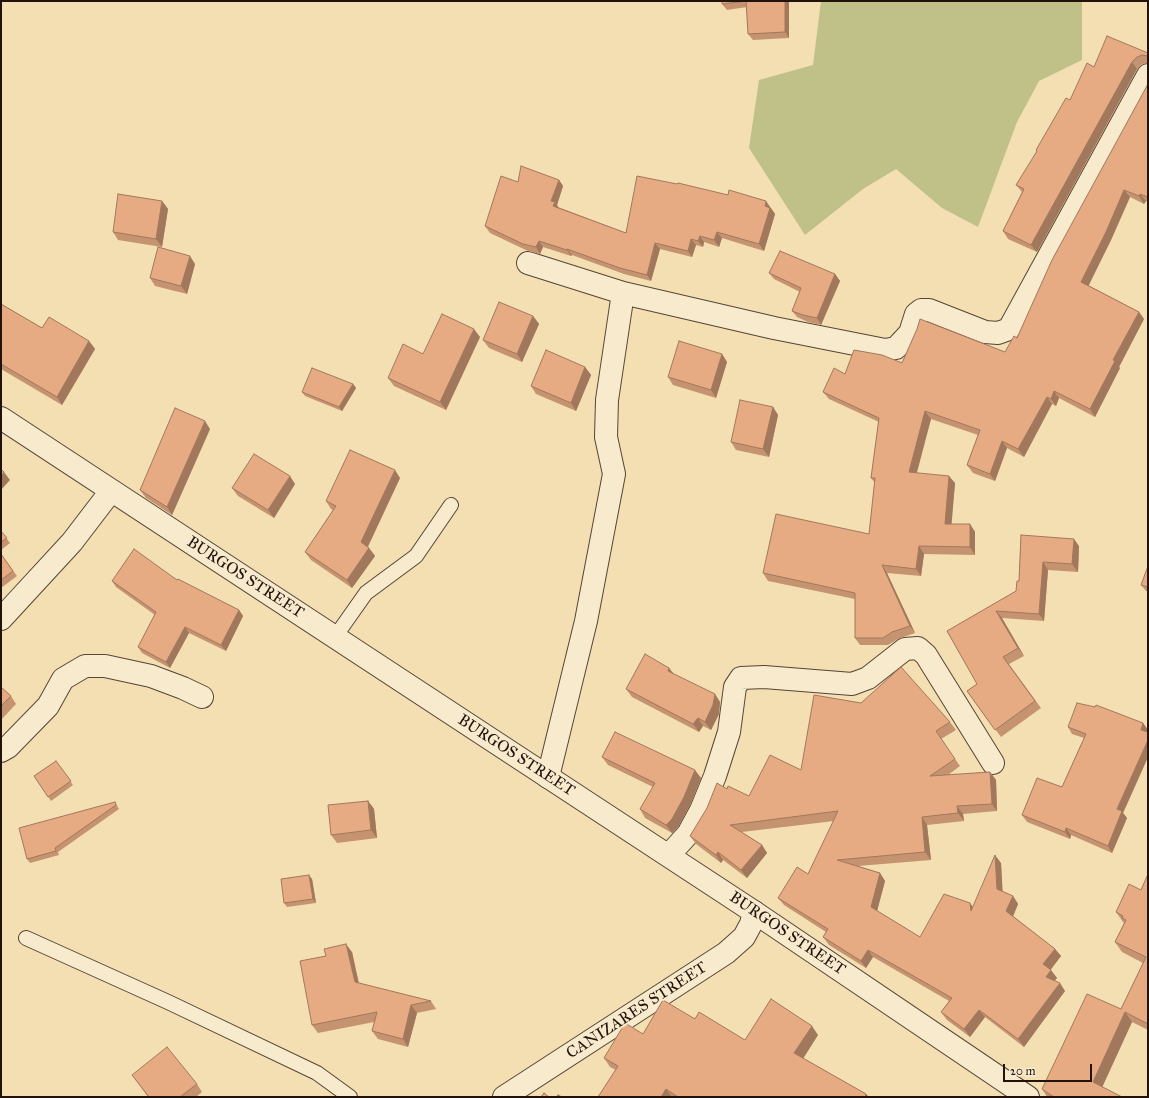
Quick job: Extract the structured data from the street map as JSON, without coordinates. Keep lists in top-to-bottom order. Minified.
{"streets":{"street":["BURGOS STREET","CANIZARES STREET"]},"crossings":[["BURGOS STREET","CANIZARES STREET"]],"scale_bar":"20 m"}
